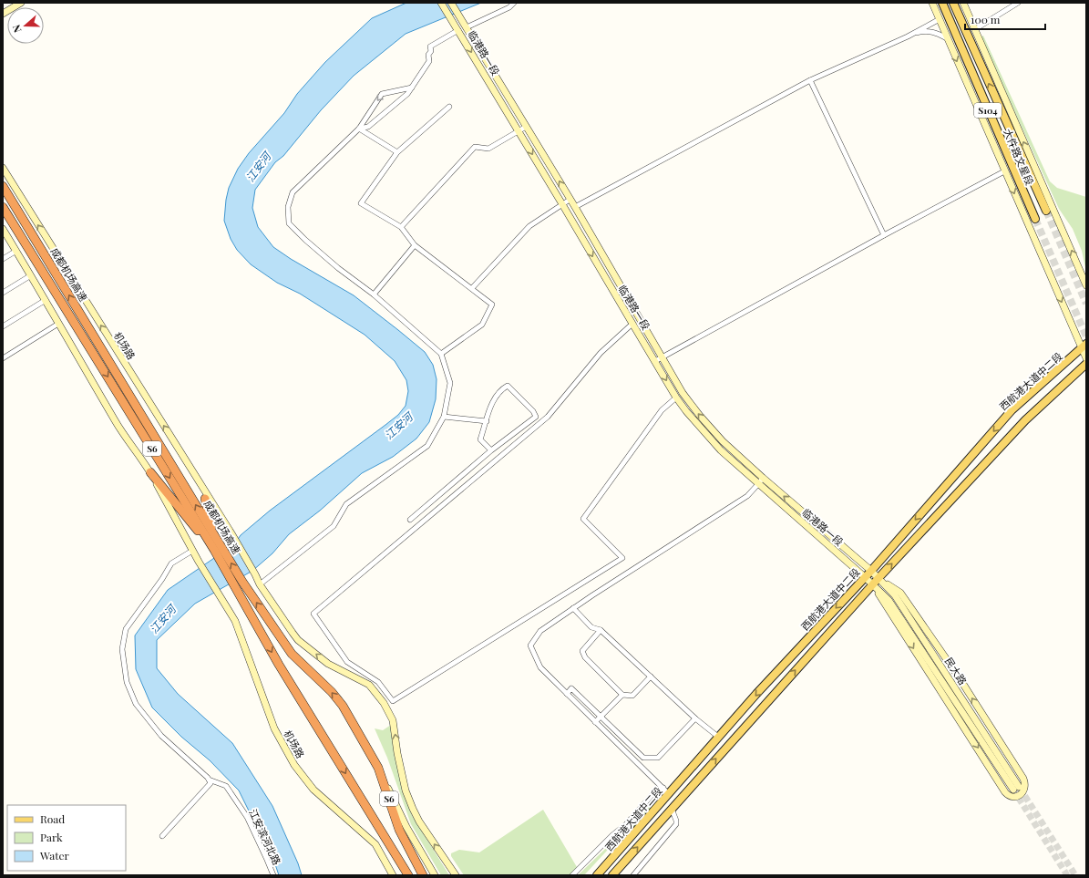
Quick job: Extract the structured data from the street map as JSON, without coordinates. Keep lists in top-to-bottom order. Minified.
{"streets":{"highway":["成都机场高速","S6"],"main road":["临港路一段","S104","大件路文星段","机场路","西航港大道中二段","民大路"],"street":["江安滨河北路"]},"crossings":[["临港路一段","西航港大道中二段"],["临港路一段","民大路"],["西航港大道中二段","民大路"]],"water":["江安河"],"legend":["Road","Park","Water"],"scale_bar":"100 m","north":"left"}
